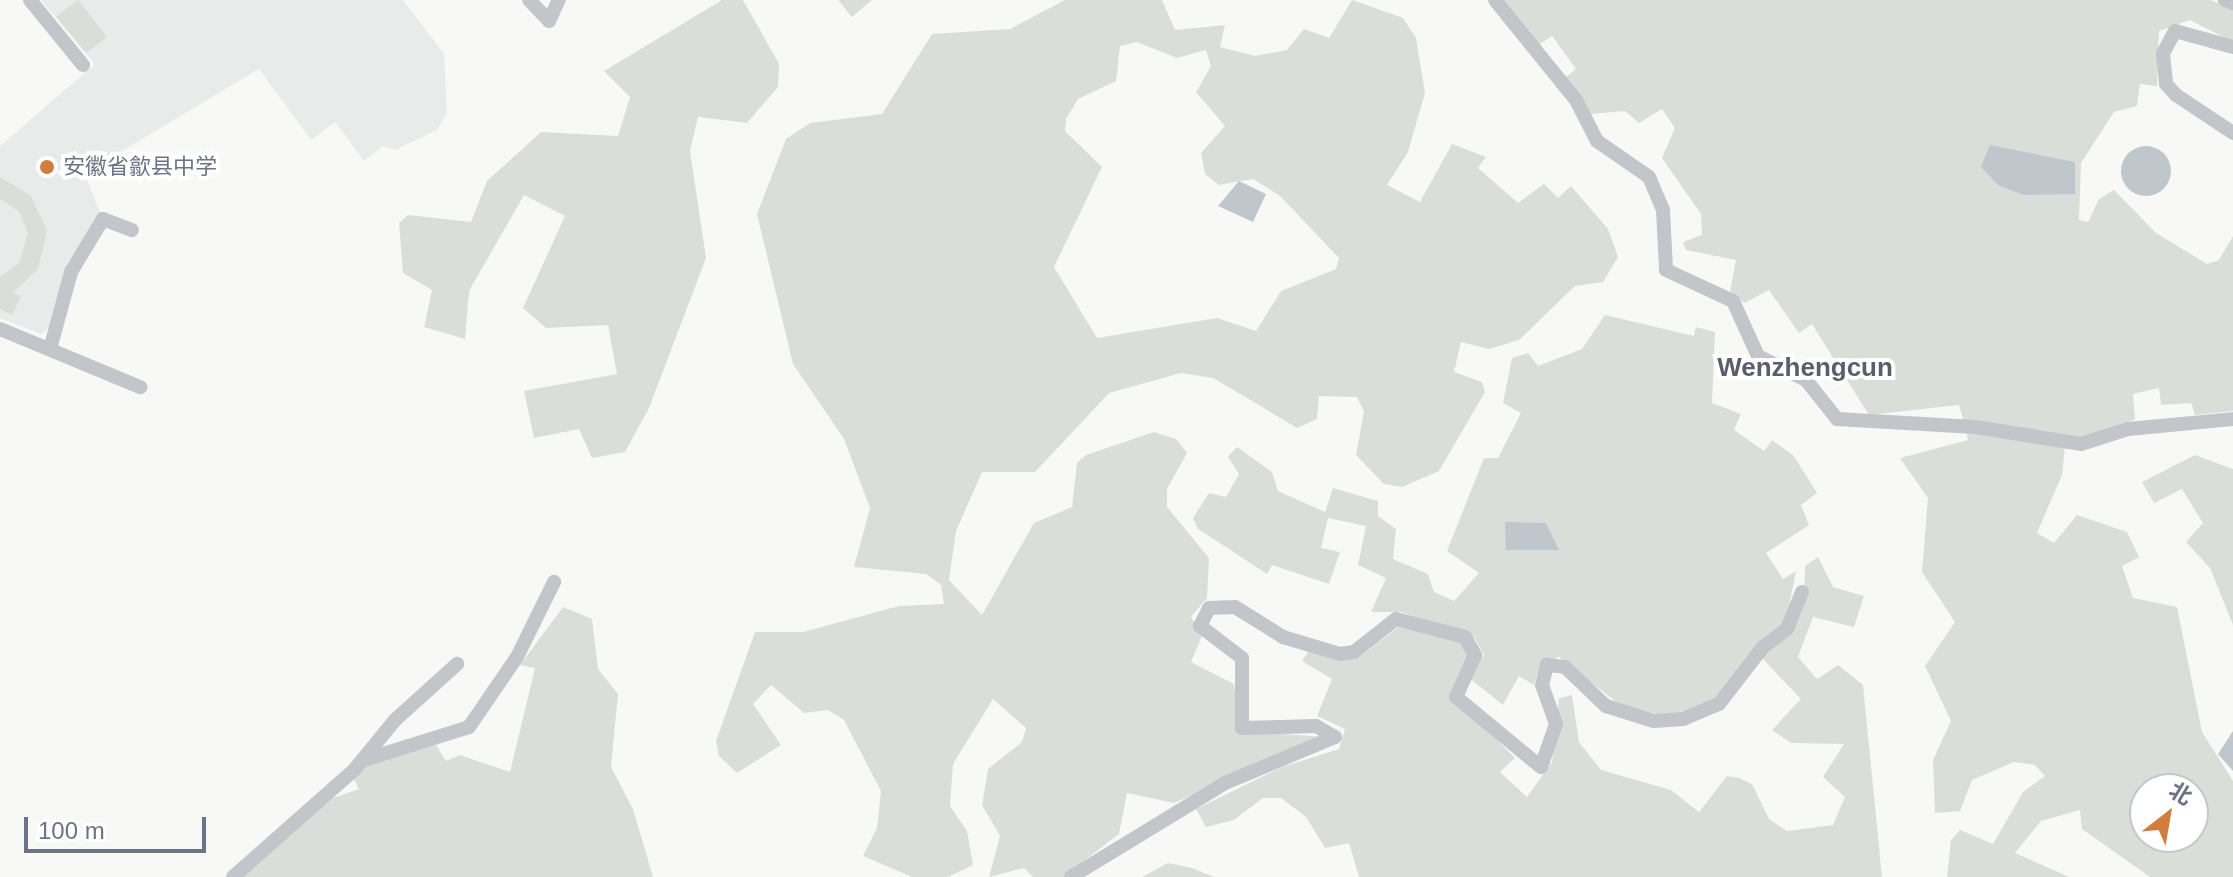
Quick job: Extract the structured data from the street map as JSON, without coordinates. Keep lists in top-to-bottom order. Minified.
{"districts":["Wenzhengcun"],"places":["安徽省歙县中学"],"scale_bar":"100 m","north":"top right"}
